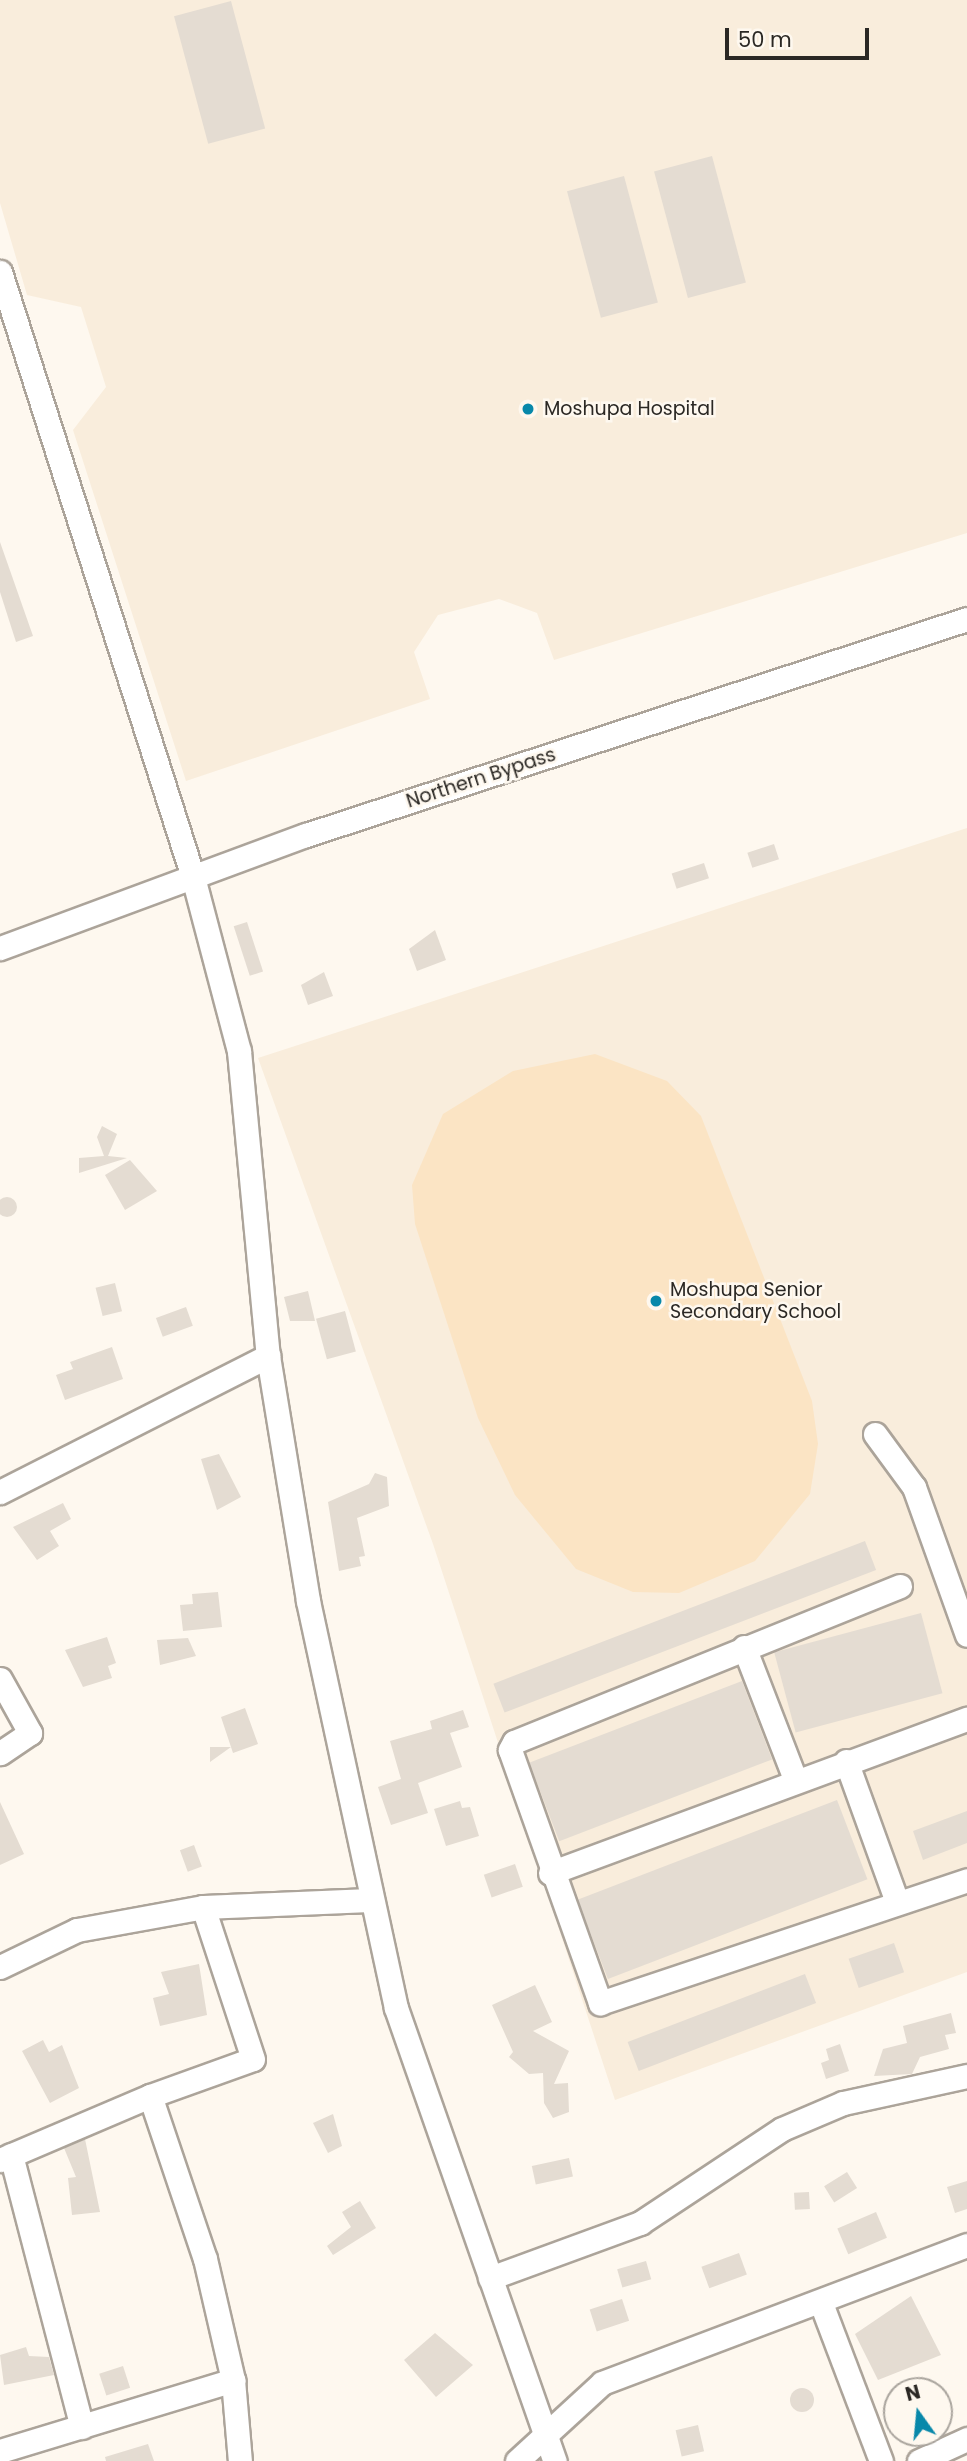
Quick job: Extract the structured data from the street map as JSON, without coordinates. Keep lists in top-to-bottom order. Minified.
{"streets":{"street":["Northern Bypass"]},"places":["Moshupa Hospital","Moshupa Senior Secondary School"],"scale_bar":"50 m","north":"top"}
